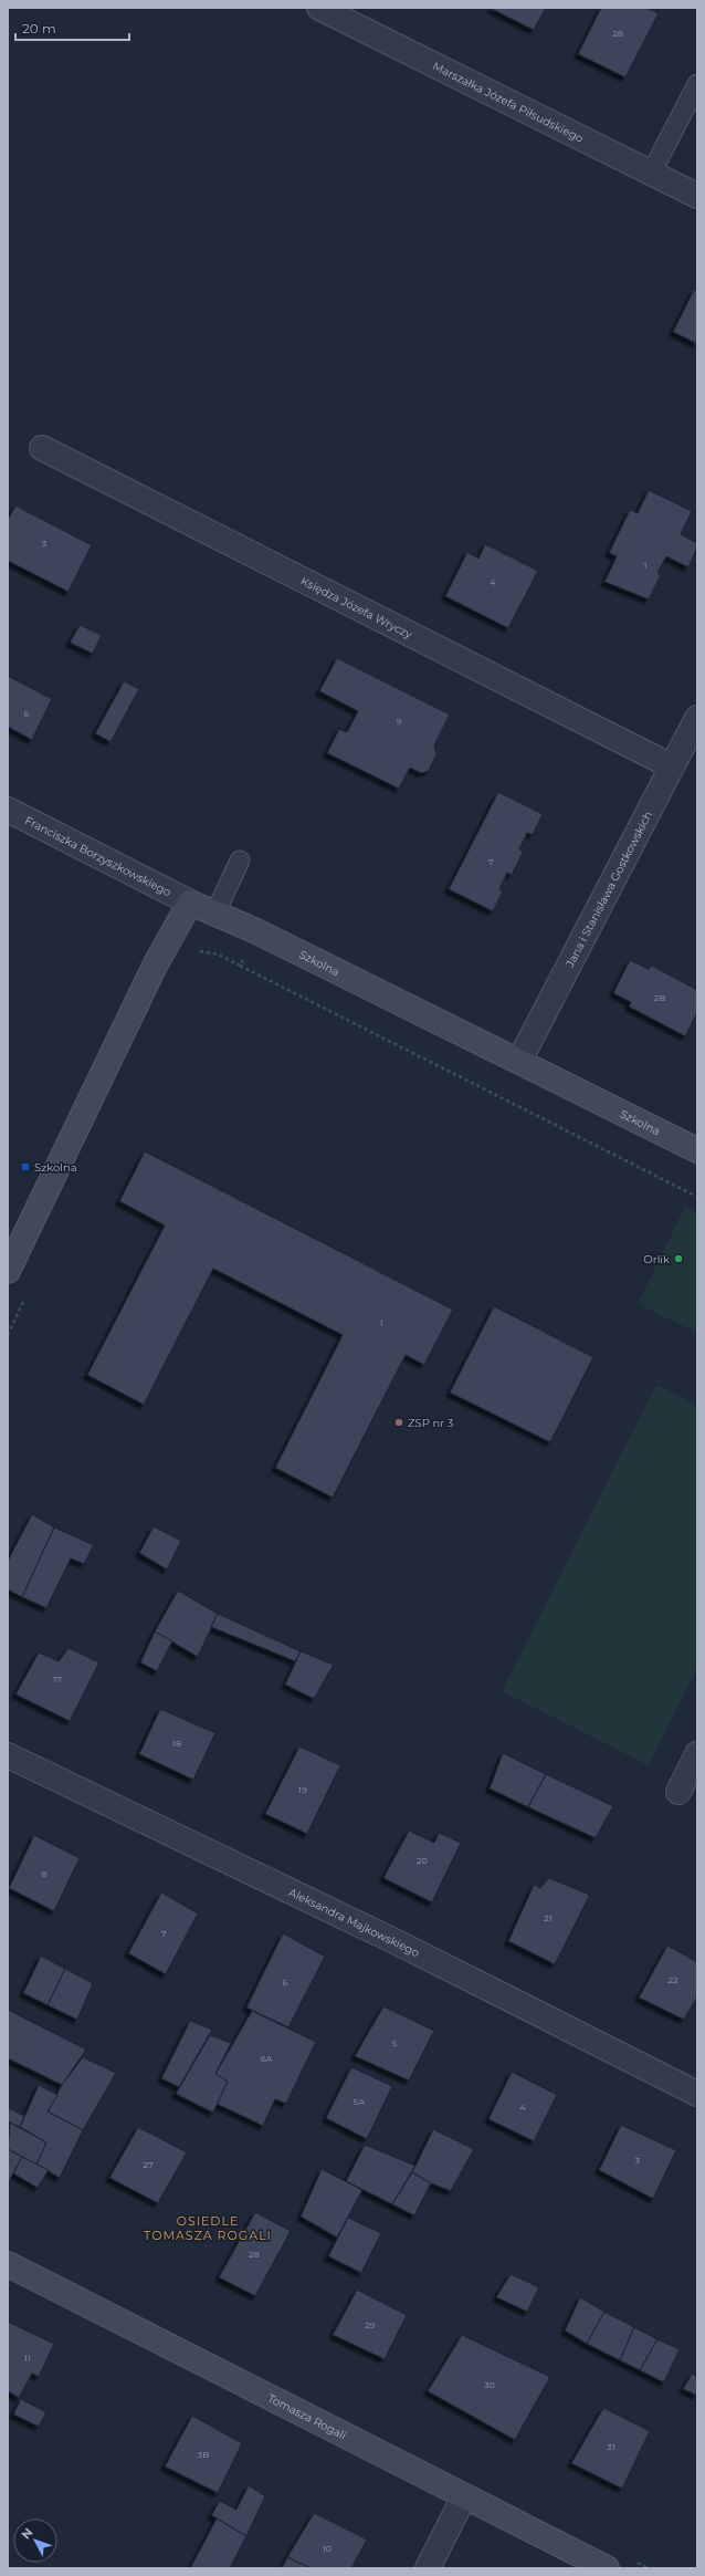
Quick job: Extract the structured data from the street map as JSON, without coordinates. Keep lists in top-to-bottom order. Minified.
{"streets":{"street":["Marszałka Józefa Piłsudskiego","Księdza Józefa Wryczy","Franciszka Borzyszkowskiego","Jana i Stanisława Gostkowskich","Szkolna","Aleksandra Majkowskiego","Tomasza Rogali"]},"crossings":[["Księdza Józefa Wryczy","Jana i Stanisława Gostkowskich"],["Franciszka Borzyszkowskiego","Szkolna"],["Jana i Stanisława Gostkowskich","Szkolna"]],"districts":["OSIEDLE TOMASZA ROGALI"],"places":{"transit":["Szkolna"],"other":["Orlik","ZSP nr 3"]},"house_numbers":["28","3","1","4","6","9","7","2B","1","17","18","19","20","8","21","7","22","6","5","6A","5A","4","3","27","28","29","11","30","31","3B","10"],"scale_bar":"20 m","north":"top left"}
